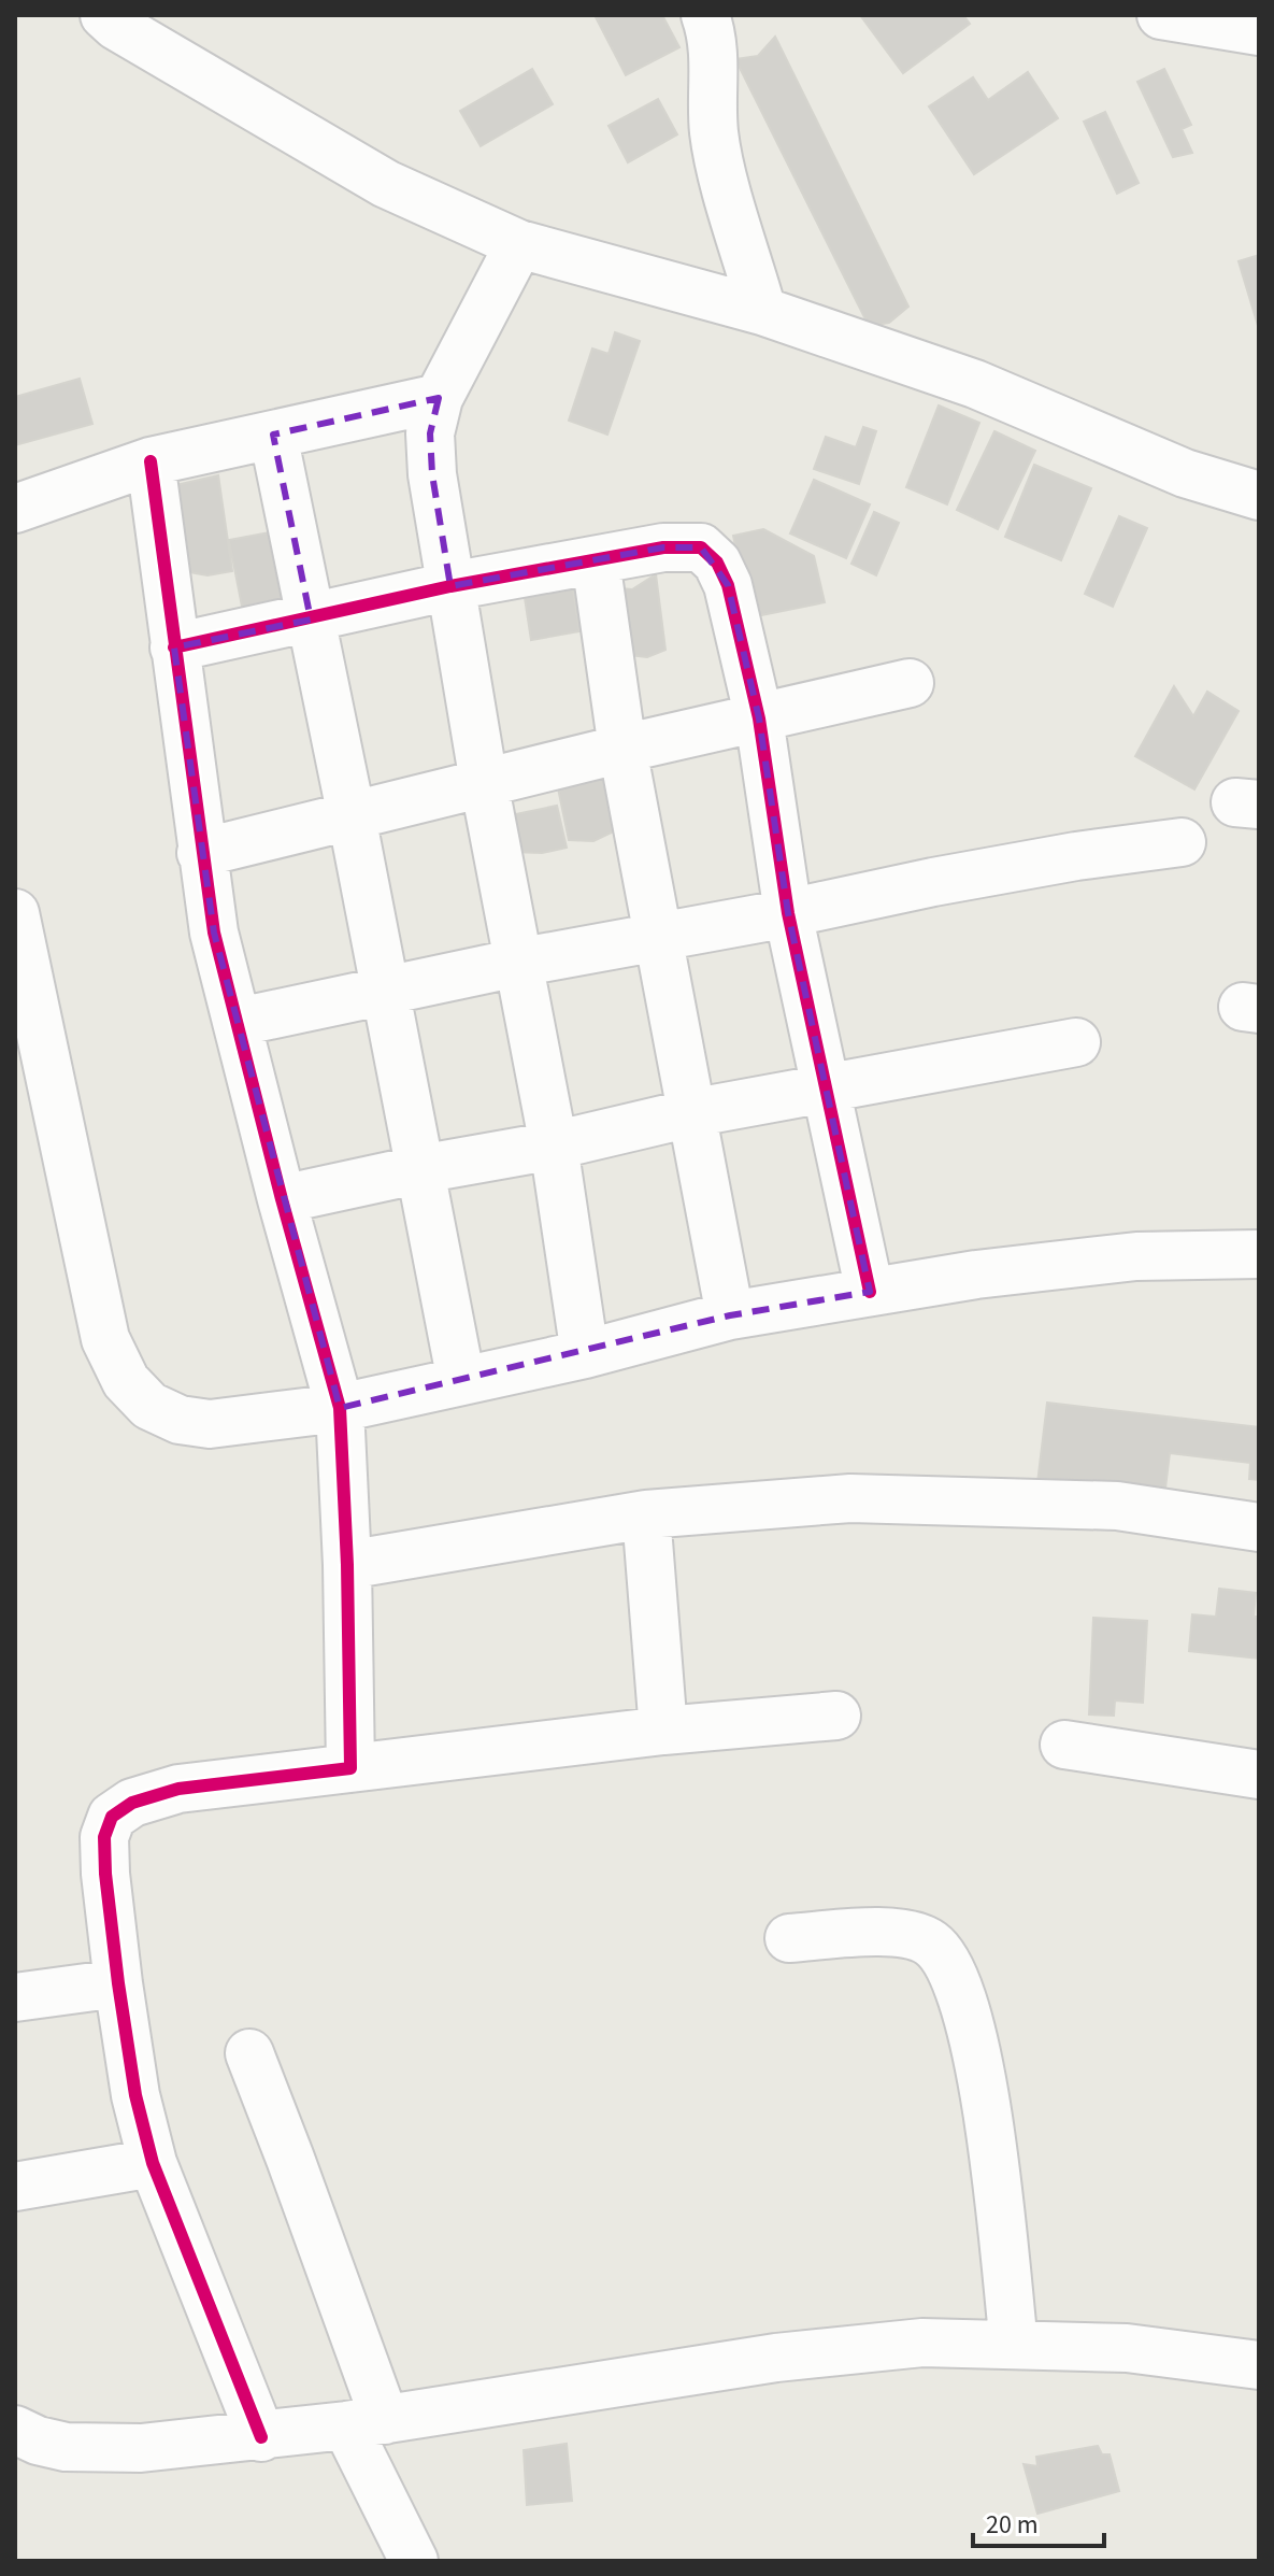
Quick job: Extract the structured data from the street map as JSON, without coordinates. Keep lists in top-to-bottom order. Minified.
{"scale_bar":"20 m"}
